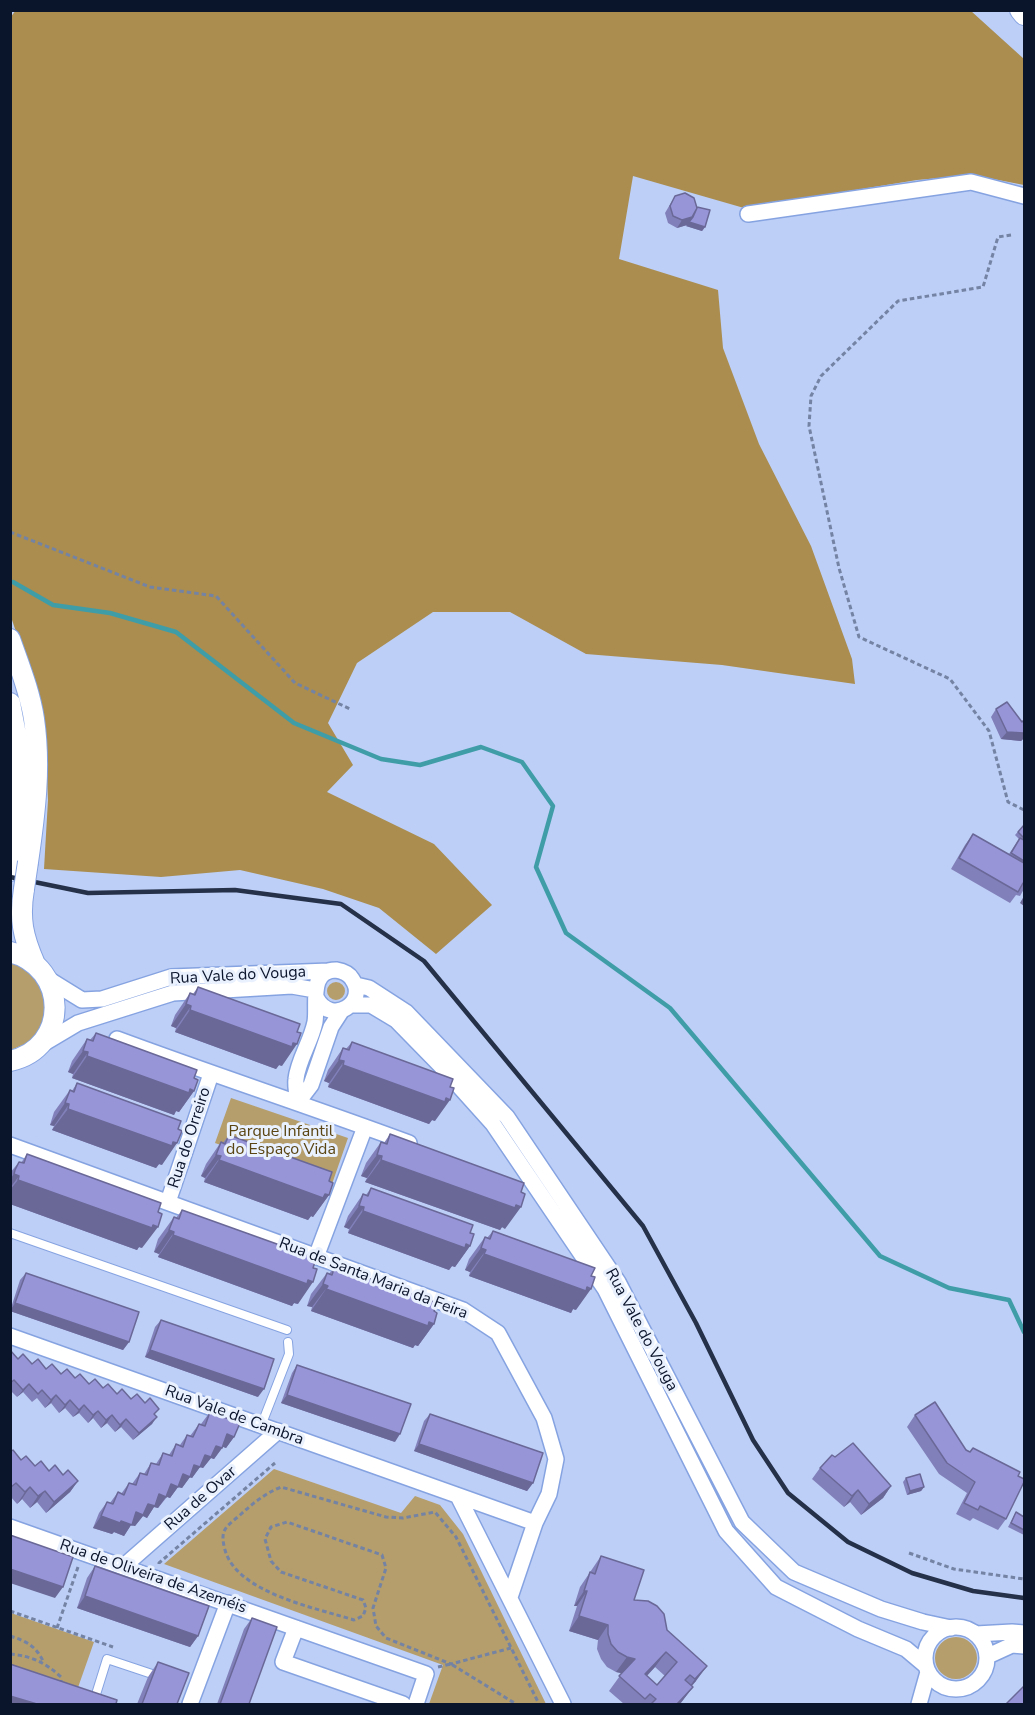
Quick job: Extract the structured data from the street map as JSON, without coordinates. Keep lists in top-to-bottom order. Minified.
{"streets":{"street":["Rua Vale do Vouga","Rua do Orreiro","Rua de Santa Maria da Feira","Rua Vale de Cambra","Rua de Ovar","Rua de Oliveira de Azeméis"]},"crossings":[["Rua do Orreiro","Rua de Santa Maria da Feira"],["Rua de Santa Maria da Feira","Rua Vale de Cambra"],["Rua Vale de Cambra","Rua de Ovar"],["Rua de Ovar","Rua de Oliveira de Azeméis"]],"parks":["Parque Infantil do Espaço Vida"]}
